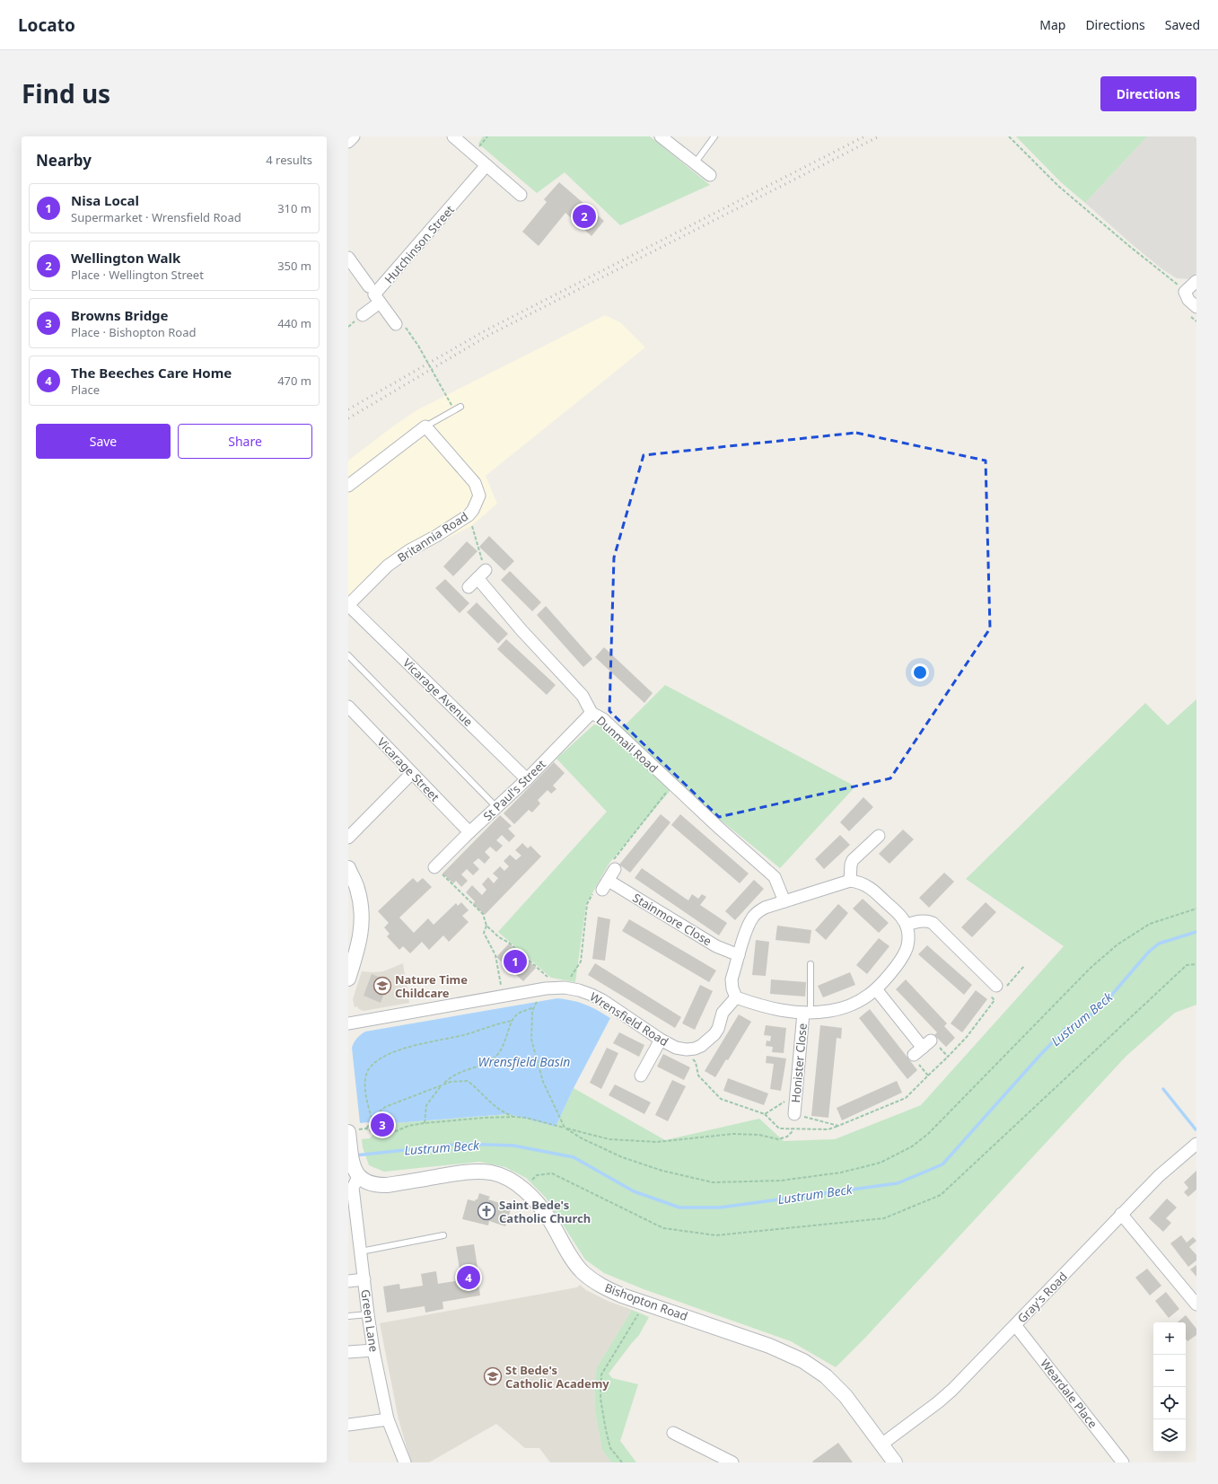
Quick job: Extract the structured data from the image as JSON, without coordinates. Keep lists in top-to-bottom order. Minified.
{"streets":{"street":["Hutchinson Street","Britannia Road","Vicarage Avenue","Dunmail Road","Vicarage Street","St Paul's Street","Stainmore Close","Wrensfield Road","Honister Close","Gray's Road","Bishopton Road","Green Lane","Weardale Place"]},"crossings":[["Britannia Road","Vicarage Avenue"],["Vicarage Avenue","St Paul's Street"],["Dunmail Road","St Paul's Street"],["Vicarage Street","St Paul's Street"],["Gray's Road","Bishopton Road"],["Gray's Road","Weardale Place"],["Bishopton Road","Green Lane"]],"water":["Lustrum Beck","Wrensfield Basin"],"places":{"school or university":["Nature Time Childcare","St Bede's Catholic Academy"],"church":["Saint Bede's Catholic Church"]},"page":{"header":"Locato","nav":["Map","Directions","Saved"],"title":"Find us","buttons":["Directions",["Save","Share"]],"heading":["Nearby","4 results"],"list":[{"mark":"1","name":"Nisa Local","note":"Supermarket · Wrensfield Road","value":"310 m"},{"mark":"2","name":"Wellington Walk","note":"Place · Wellington Street","value":"350 m"},{"mark":"3","name":"Browns Bridge","note":"Place · Bishopton Road","value":"440 m"},{"mark":"4","name":"The Beeches Care Home","note":"Place","value":"470 m"}],"pins":["2","1","3","4"],"map_buttons":["+","−"]}}
